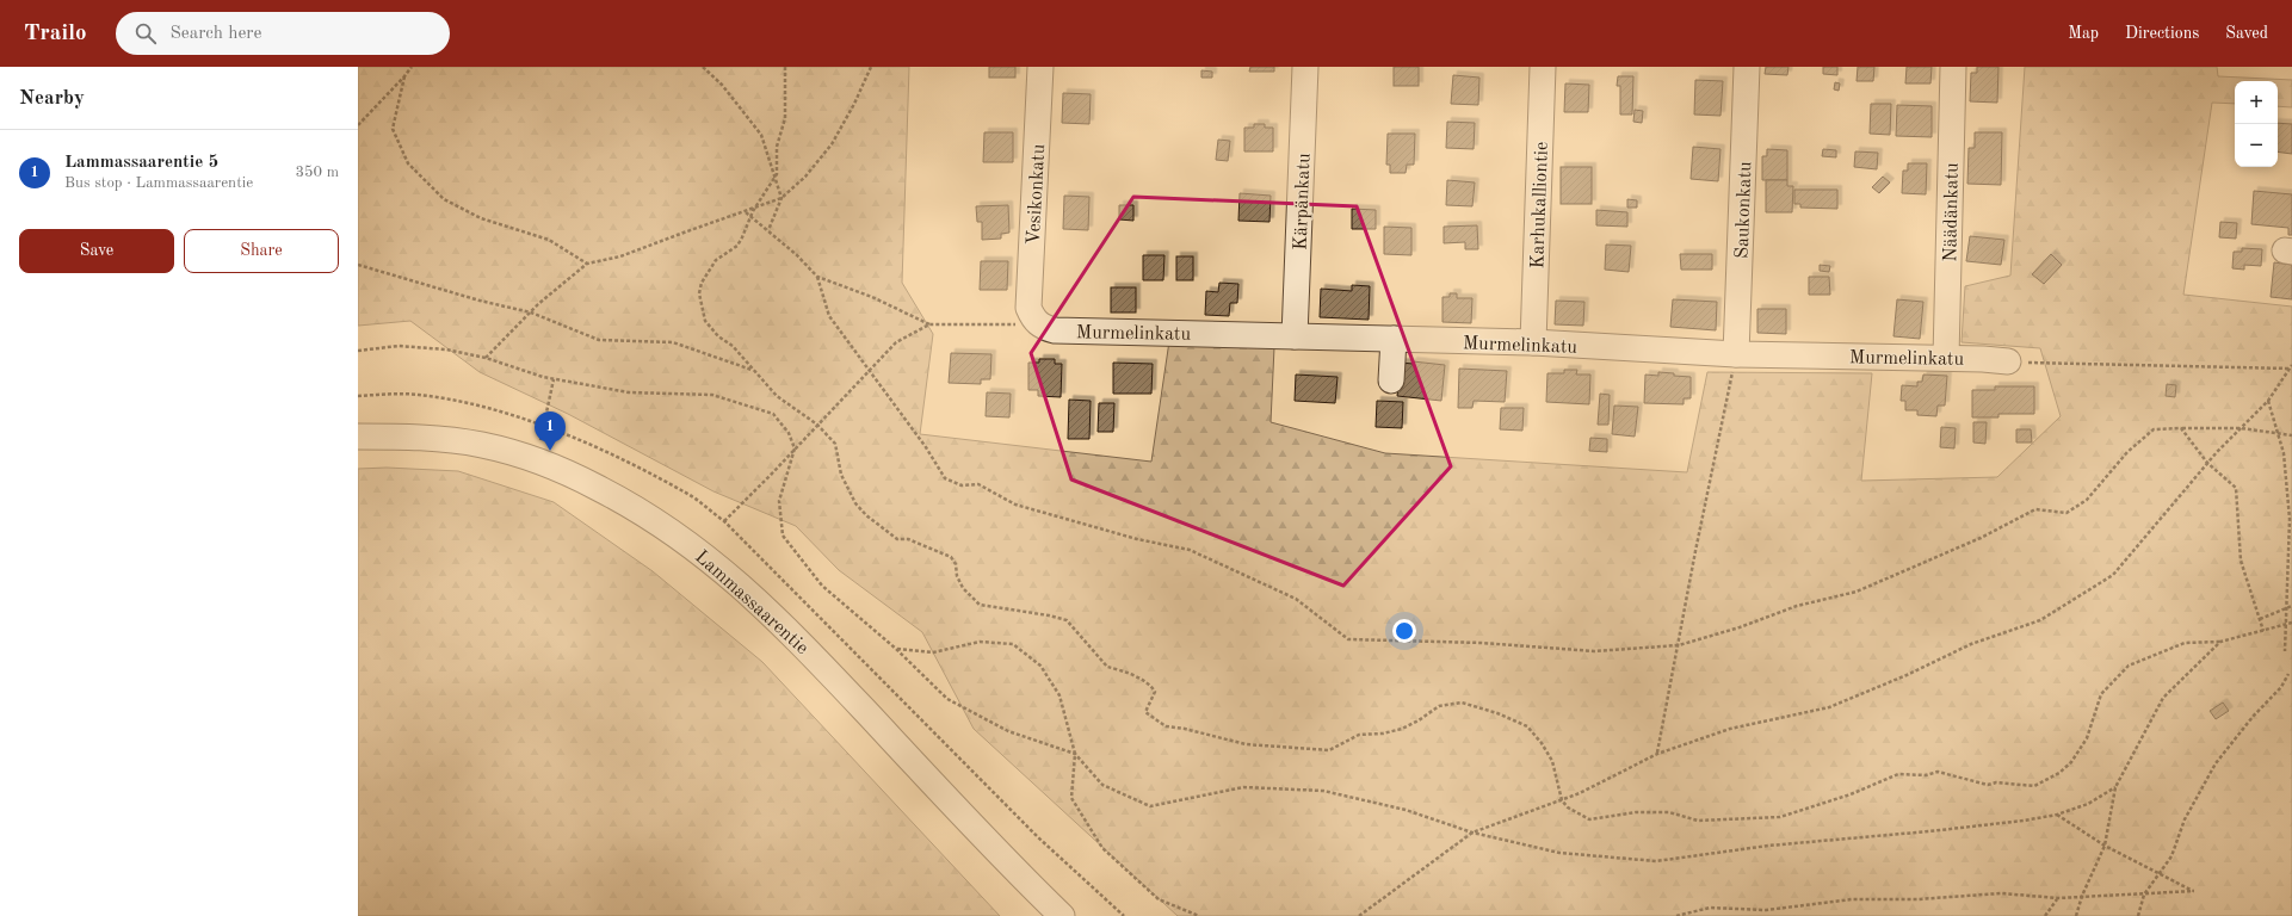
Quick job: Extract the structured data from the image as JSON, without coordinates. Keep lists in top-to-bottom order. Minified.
{"streets":{"street":["Vesikonkatu","Kärpänkatu","Karhukalliontie","Saukonkatu","Näädänkatu","Murmelinkatu","Lammassaarentie"]},"crossings":[["Vesikonkatu","Murmelinkatu"],["Kärpänkatu","Murmelinkatu"],["Karhukalliontie","Murmelinkatu"],["Saukonkatu","Murmelinkatu"],["Näädänkatu","Murmelinkatu"]],"page":{"header":"Trailo","search":"Search here","nav":["Map","Directions","Saved"],"heading":"Nearby","map_buttons":["+","−"],"list":[{"mark":"1","name":"Lammassaarentie 5","note":"Bus stop · Lammassaarentie","value":"350 m"}],"buttons":["Save","Share"],"pins":"1"}}
